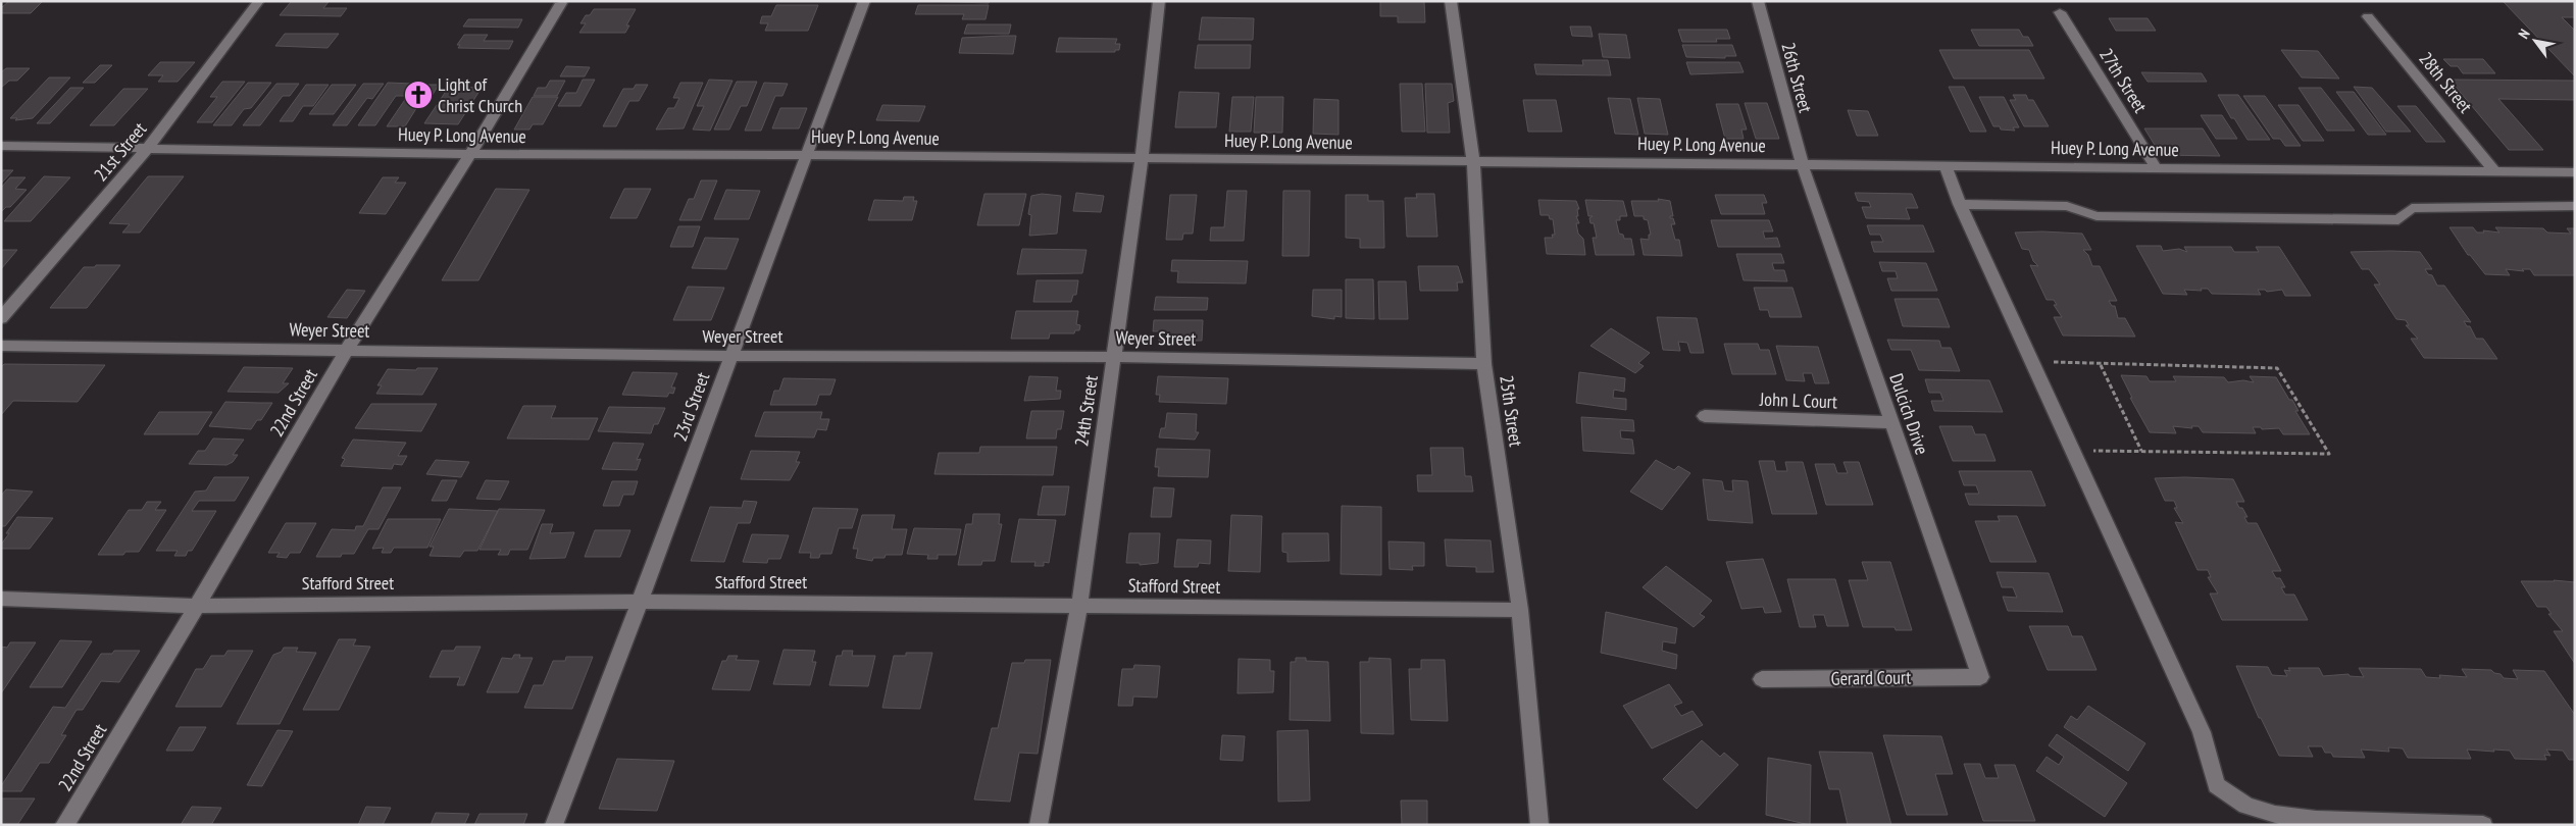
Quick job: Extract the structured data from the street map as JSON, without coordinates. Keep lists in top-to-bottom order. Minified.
{"streets":{"street":["26th Street","27th Street","28th Street","Huey P. Long Avenue","21st Street","Weyer Street","John L Court","22nd Street","23rd Street","24th Street","25th Street","Dulcich Drive","Stafford Street","Gerard Court"]},"crossings":[["26th Street","Huey P. Long Avenue"],["26th Street","Dulcich Drive"],["27th Street","Huey P. Long Avenue"],["28th Street","Huey P. Long Avenue"],["Huey P. Long Avenue","21st Street"],["Huey P. Long Avenue","22nd Street"],["Huey P. Long Avenue","23rd Street"],["Huey P. Long Avenue","24th Street"],["Huey P. Long Avenue","25th Street"],["Huey P. Long Avenue","Dulcich Drive"],["Weyer Street","22nd Street"],["Weyer Street","23rd Street"],["Weyer Street","24th Street"],["Weyer Street","25th Street"],["John L Court","Dulcich Drive"],["22nd Street","Stafford Street"],["23rd Street","Stafford Street"],["24th Street","Stafford Street"],["25th Street","Stafford Street"],["Dulcich Drive","Gerard Court"]],"places":{"church":["Light of Christ Church"]},"north":"top left"}
